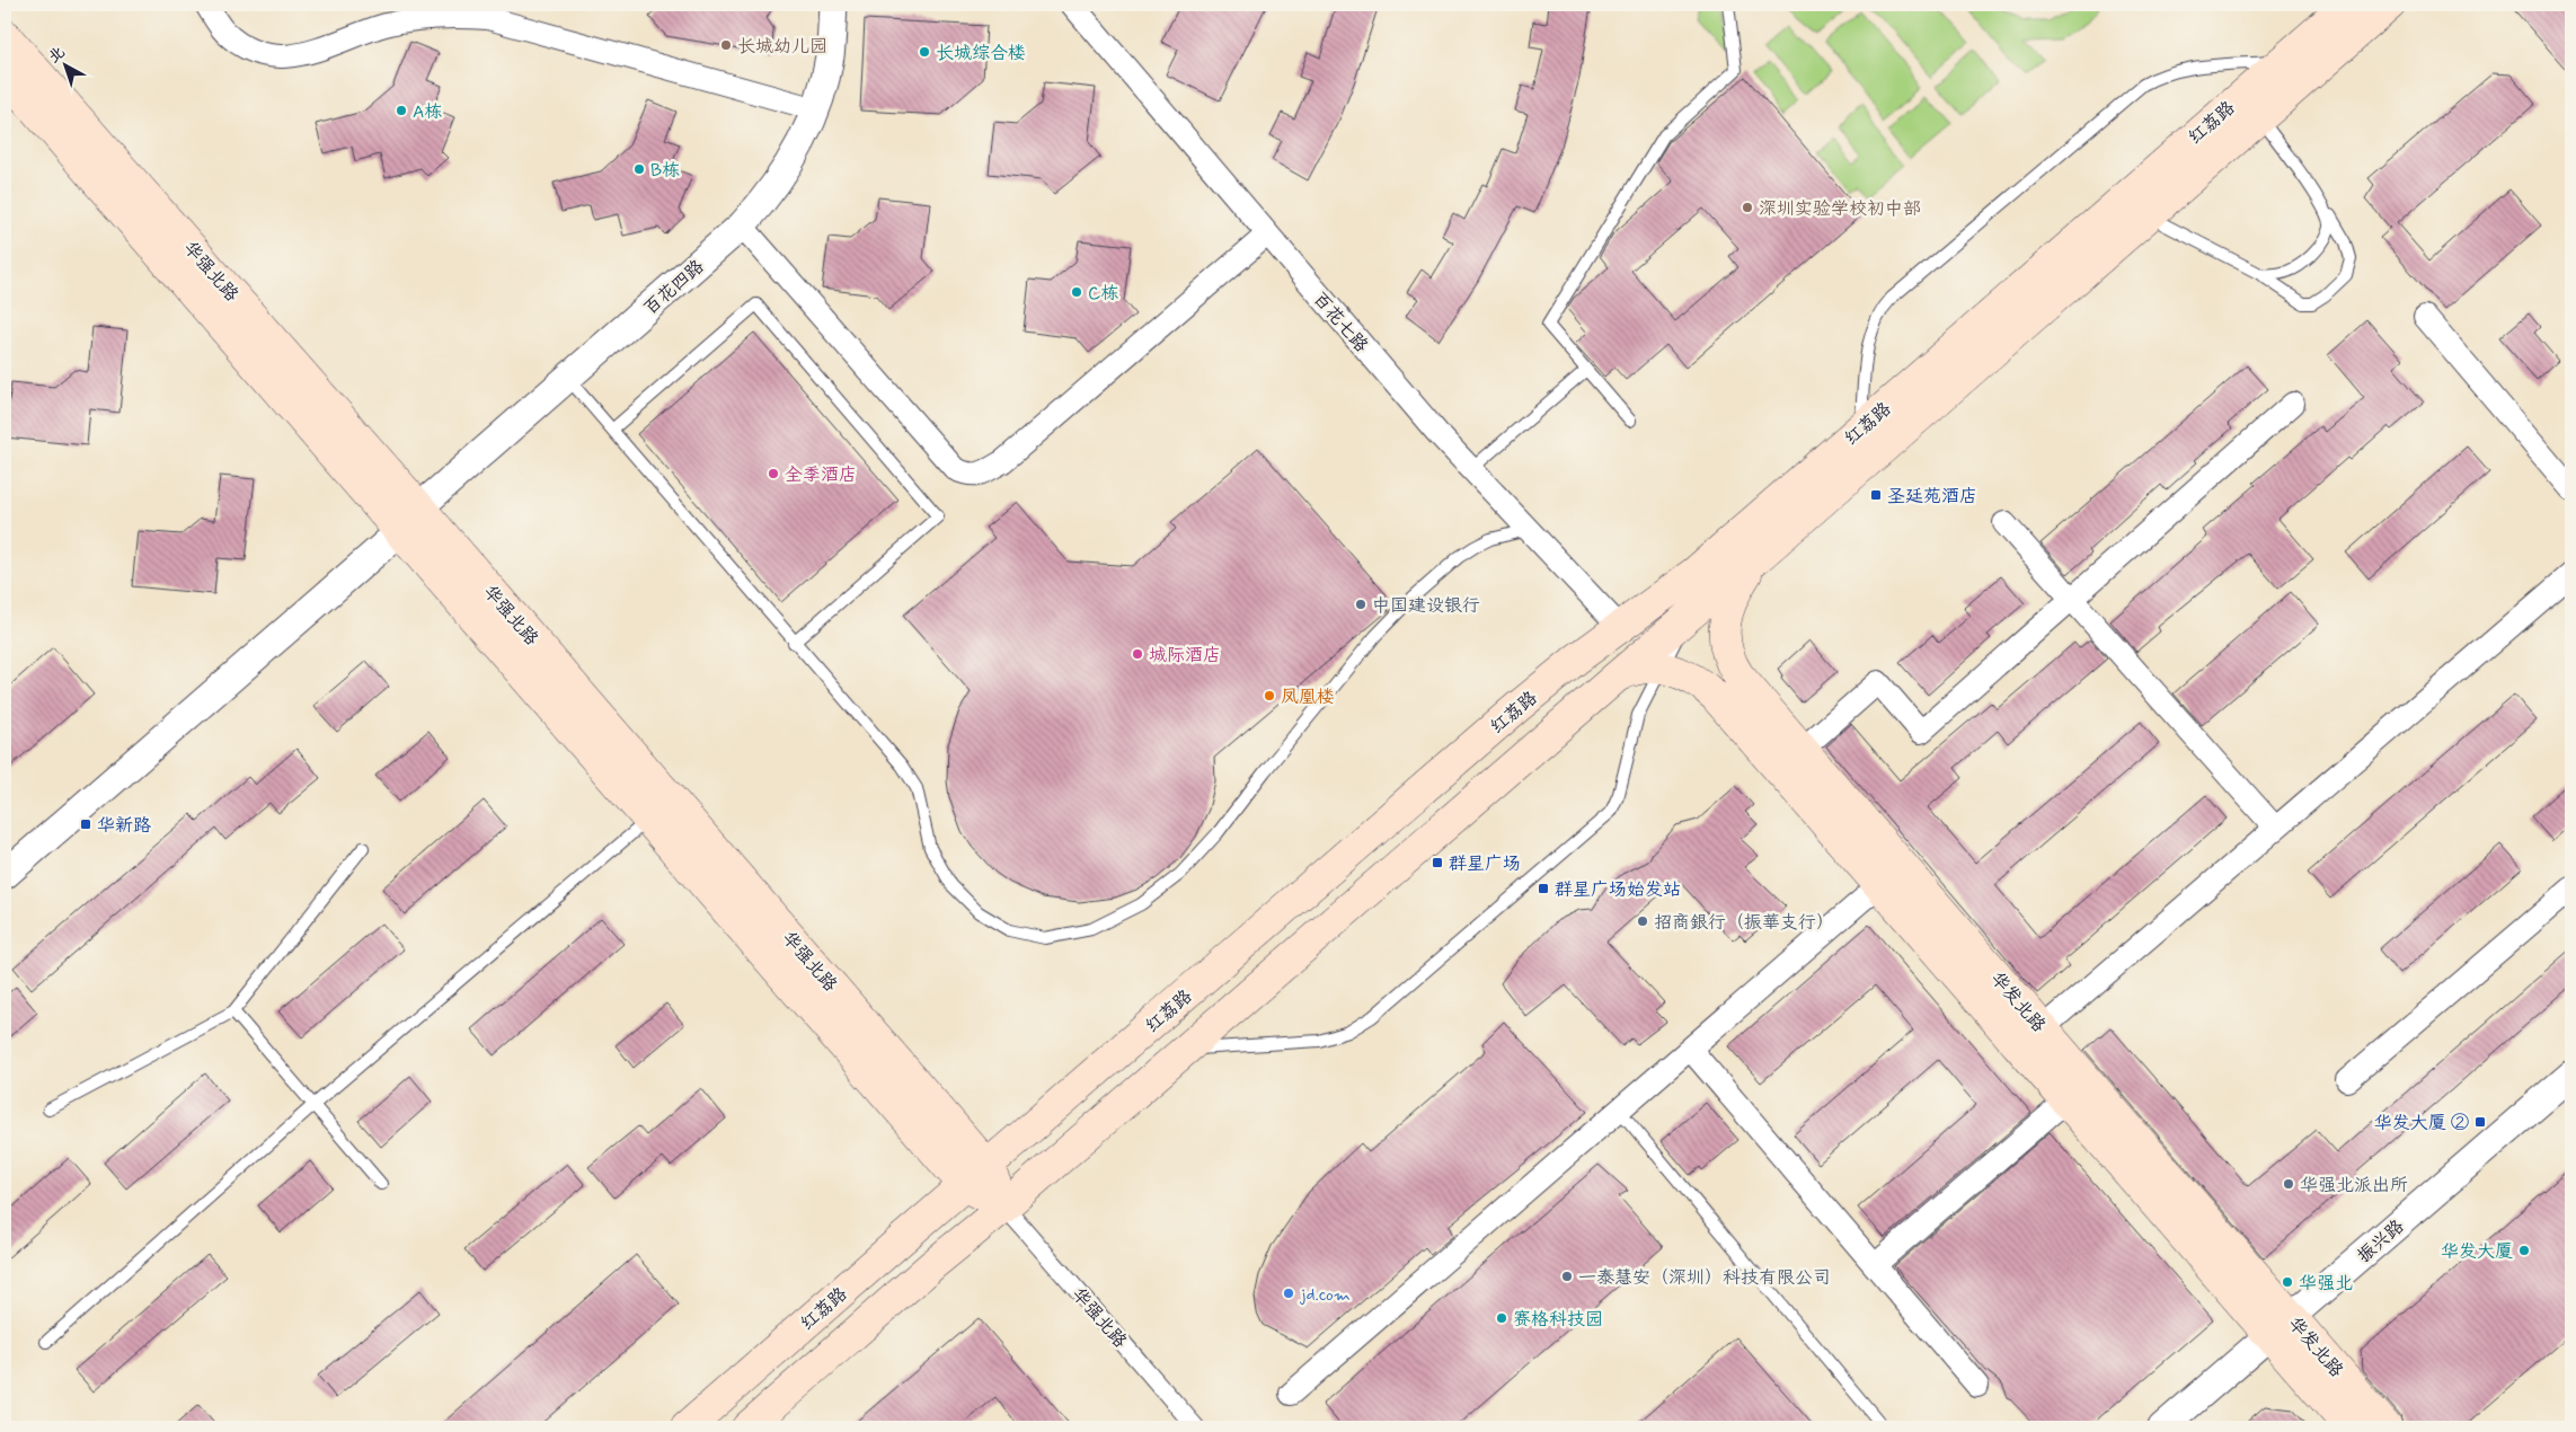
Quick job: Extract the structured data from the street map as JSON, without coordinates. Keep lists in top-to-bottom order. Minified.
{"streets":{"main road":["红荔路","华强北路","华发北路"],"street":["百花四路","百花七路","振兴路"]},"crossings":[["红荔路","华强北路"],["红荔路","百花七路"],["红荔路","华发北路"],["华强北路","百花四路"],["华发北路","振兴路"]],"places":{"other":["长城幼儿园","长城综合楼","A栋","B栋","深圳实验学校初中部","C栋","全季酒店","中国建设银行","城际酒店","凤凰楼","招商銀行（振華支行）","华强北派出所","华发大厦","一泰慧安（深圳）科技有限公司","华强北","jd.com","赛格科技园"],"transit":["圣廷苑酒店","华新路","群星广场","群星广场始发站","华发大厦 ②"]},"north":"top left"}
